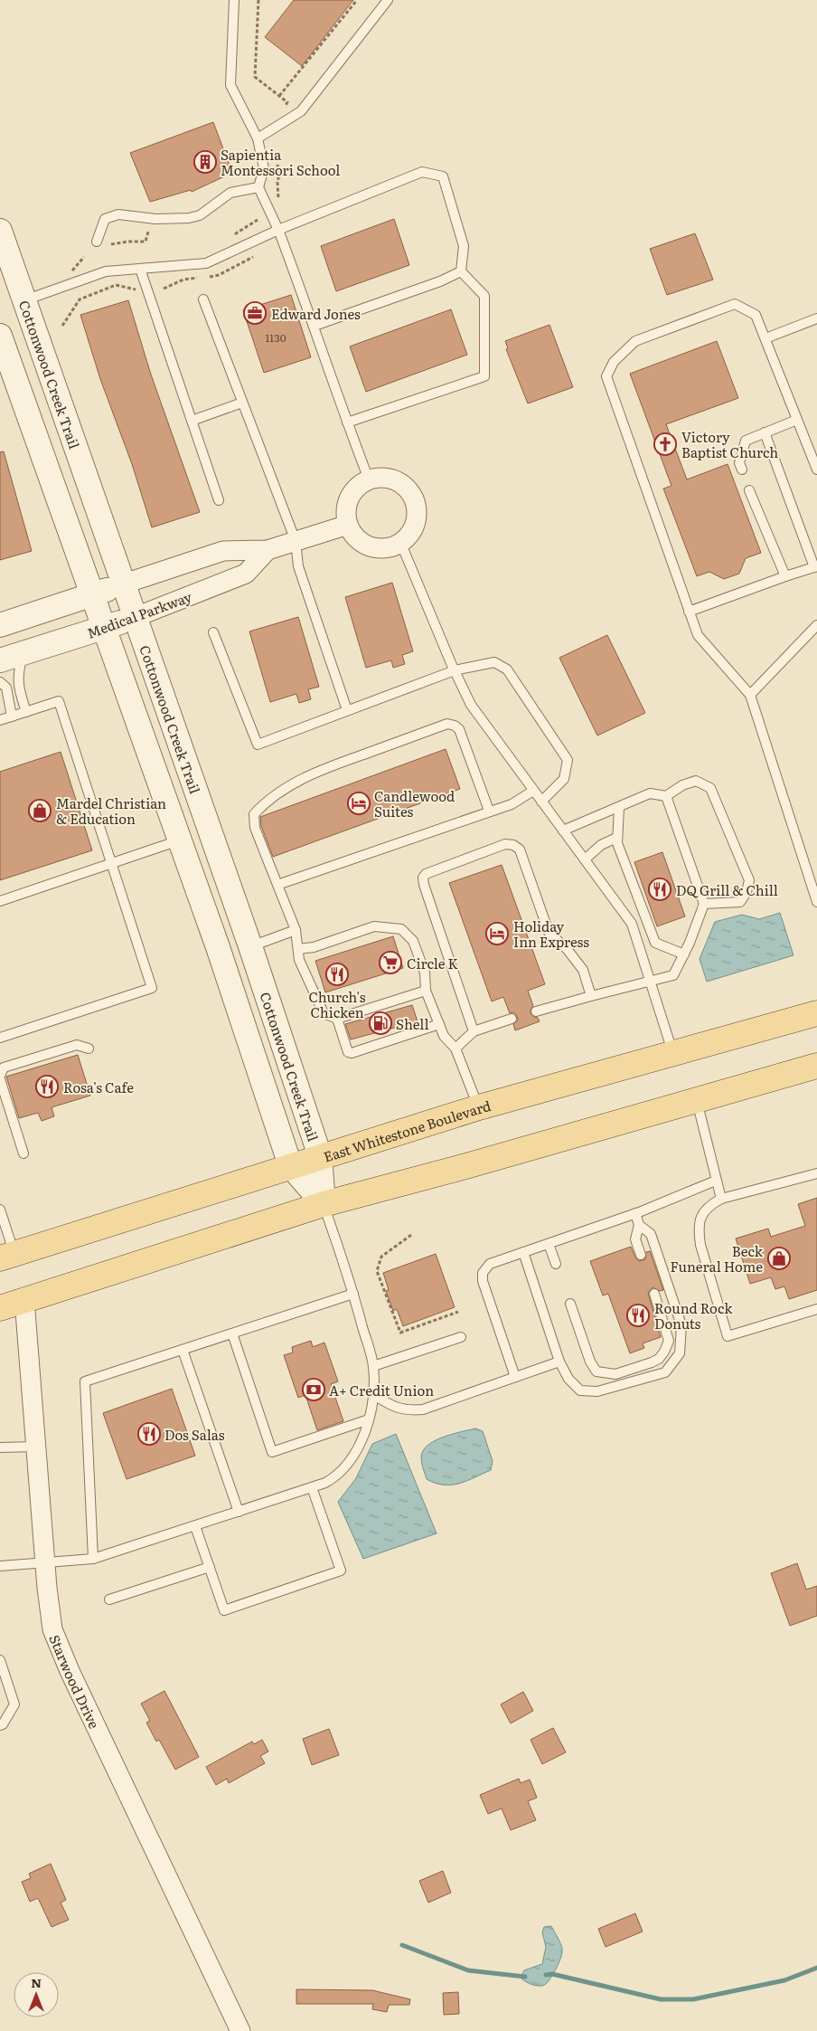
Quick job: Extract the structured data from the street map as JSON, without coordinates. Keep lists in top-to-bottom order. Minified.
{"streets":{"main road":["East Whitestone Boulevard"],"street":["Cottonwood Creek Trail","Medical Parkway","Starwood Drive"]},"crossings":[["Cottonwood Creek Trail","Medical Parkway"],["Cottonwood Creek Trail","East Whitestone Boulevard"]],"places":{"building":["Sapientia Montessori School"],"office":["Edward Jones"],"church":["Victory Baptist Church"],"hotel":["Candlewood Suites","Holiday Inn Express"],"shop":["Mardel Christian & Education","Beck Funeral Home"],"restaurant":["DQ Grill & Chill","Church's Chicken","Rosa's Cafe","Round Rock Donuts","Dos Salas"],"supermarket":["Circle K"],"fuel station":["Shell"],"bank":["A+ Credit Union"]},"house_numbers":["1130"],"north":"top"}
